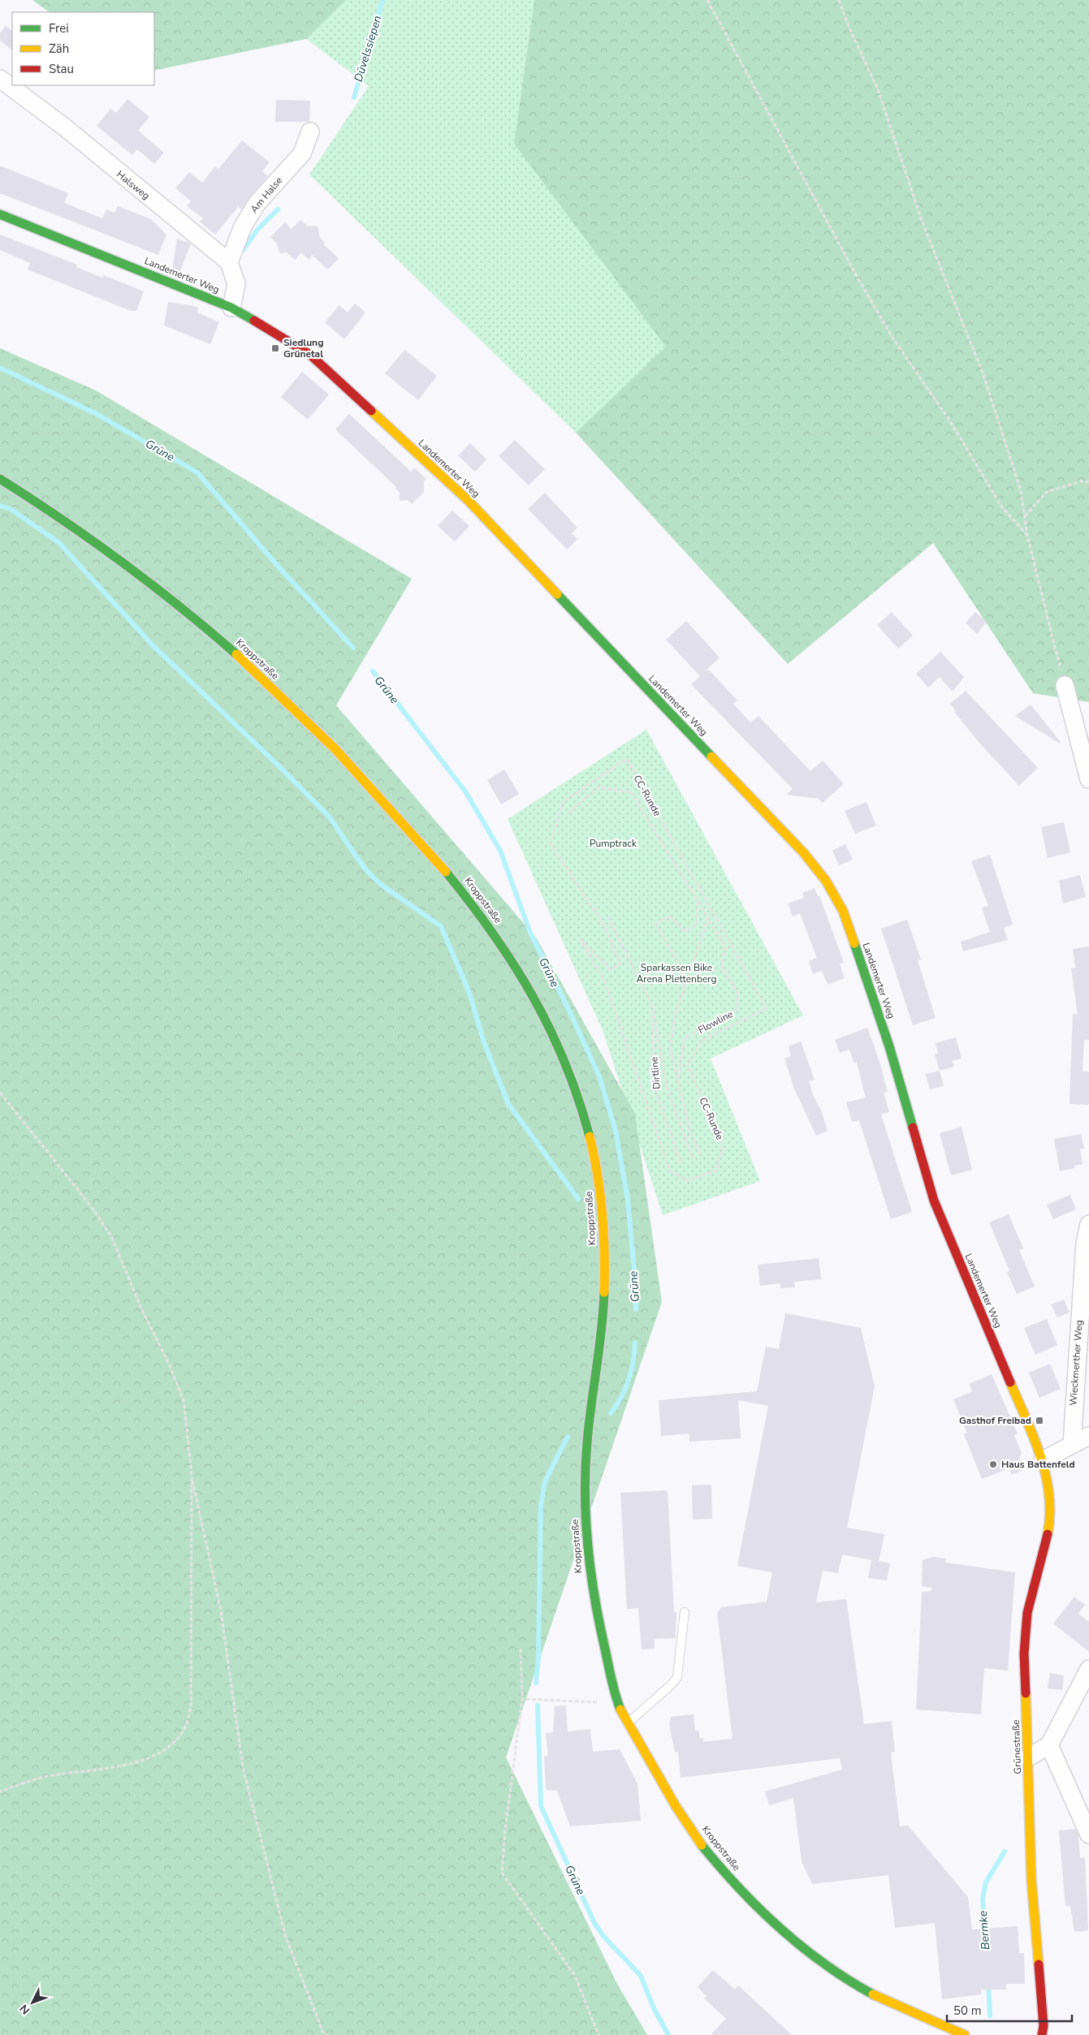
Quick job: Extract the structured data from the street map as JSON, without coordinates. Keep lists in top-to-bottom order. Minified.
{"streets":{"street":["Halsweg","Am Halse","Landemerter Weg","Kroppstraße","Wieckmerther Weg","Grünestraße"],"path":["CC-Runde","Flowline","Dirtline"]},"crossings":[["Halsweg","Am Halse"],["Landemerter Weg","Grünestraße"]],"water":["Düvelssiepen","Grüne","Bermke"],"parks":["Pumptrack","Sparkassen Bike Arena Plettenberg"],"places":{"transit":["Siedlung Grünetal","Gasthof Freibad"],"other":["Haus Battenfeld"]},"legend":["Frei","Zäh","Stau"],"scale_bar":"50 m","north":"bottom left"}
